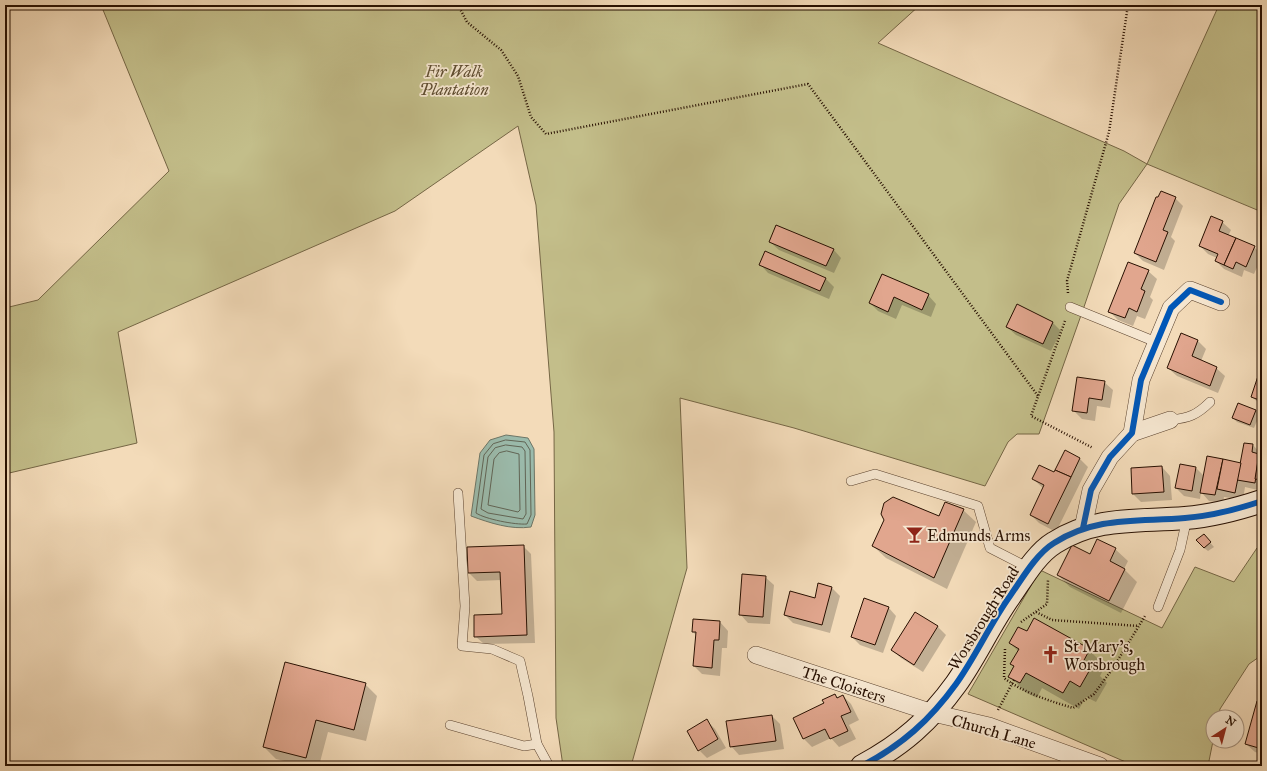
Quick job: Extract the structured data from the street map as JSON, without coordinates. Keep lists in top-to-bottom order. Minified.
{"streets":{"street":["Worsbrough Road","The Cloisters","Church Lane"]},"crossings":[["Worsbrough Road","The Cloisters"],["Worsbrough Road","Church Lane"],["The Cloisters","Church Lane"]],"parks":["Fir Walk Plantation"],"places":{"bar":["Edmunds Arms"],"church":["St Mary's, Worsbrough"]},"north":"top right"}
